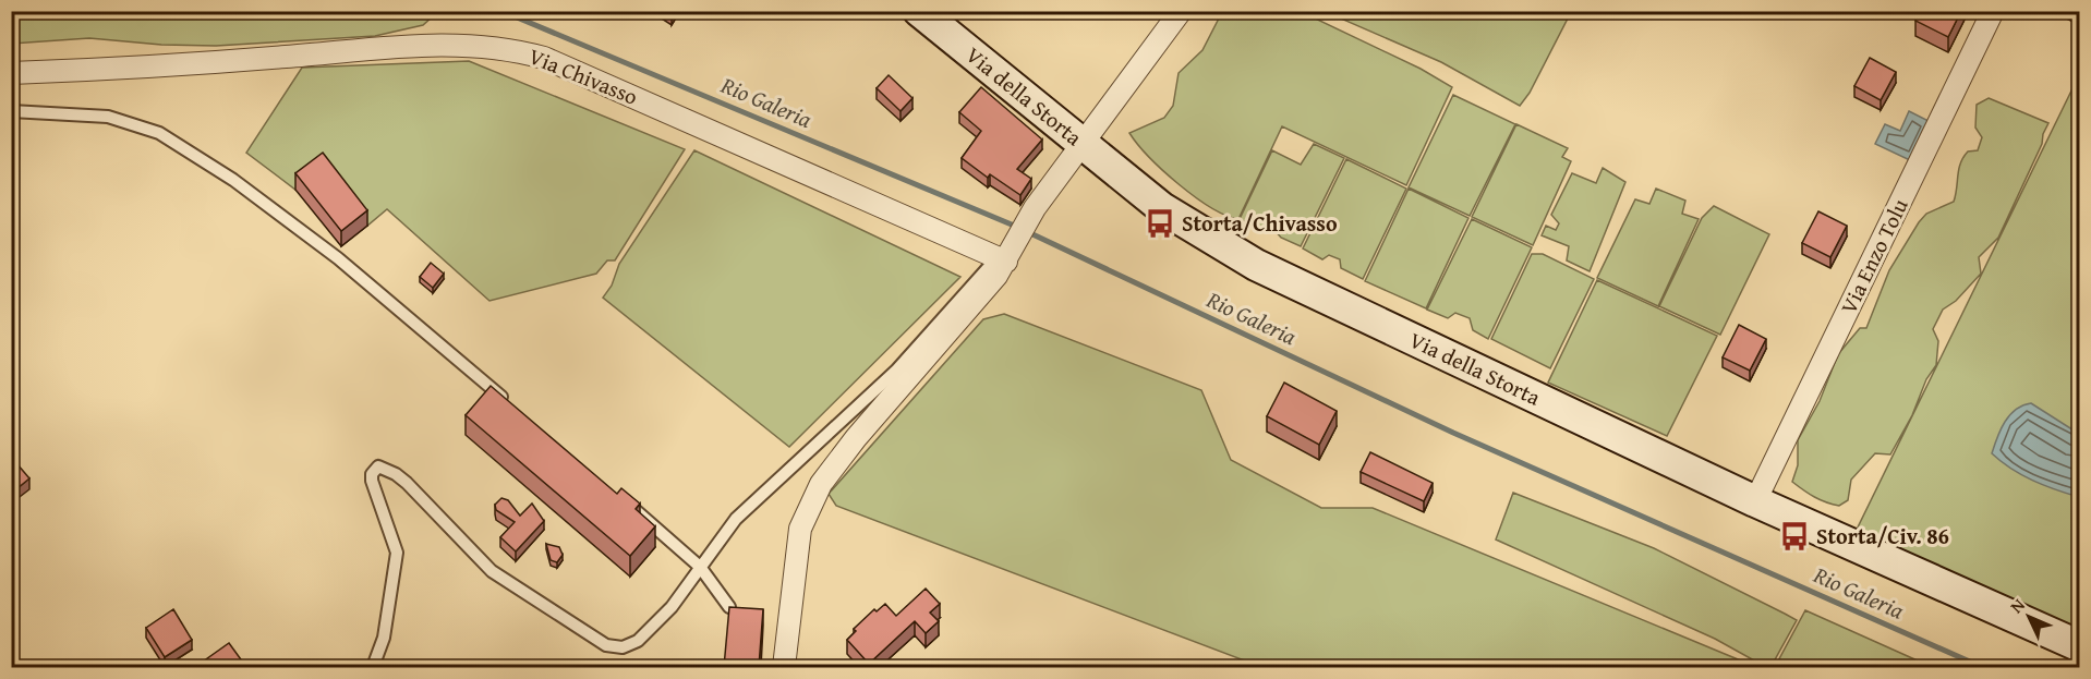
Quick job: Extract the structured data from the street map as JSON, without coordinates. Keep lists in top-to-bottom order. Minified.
{"streets":{"main road":["Via della Storta"],"street":["Via Chivasso","Via Enzo Tolu"]},"crossings":[["Via della Storta","Via Enzo Tolu"]],"water":["Rio Galeria"],"places":{"bus stop":["Storta/Chivasso","Storta/Civ. 86"]},"north":"top left"}
